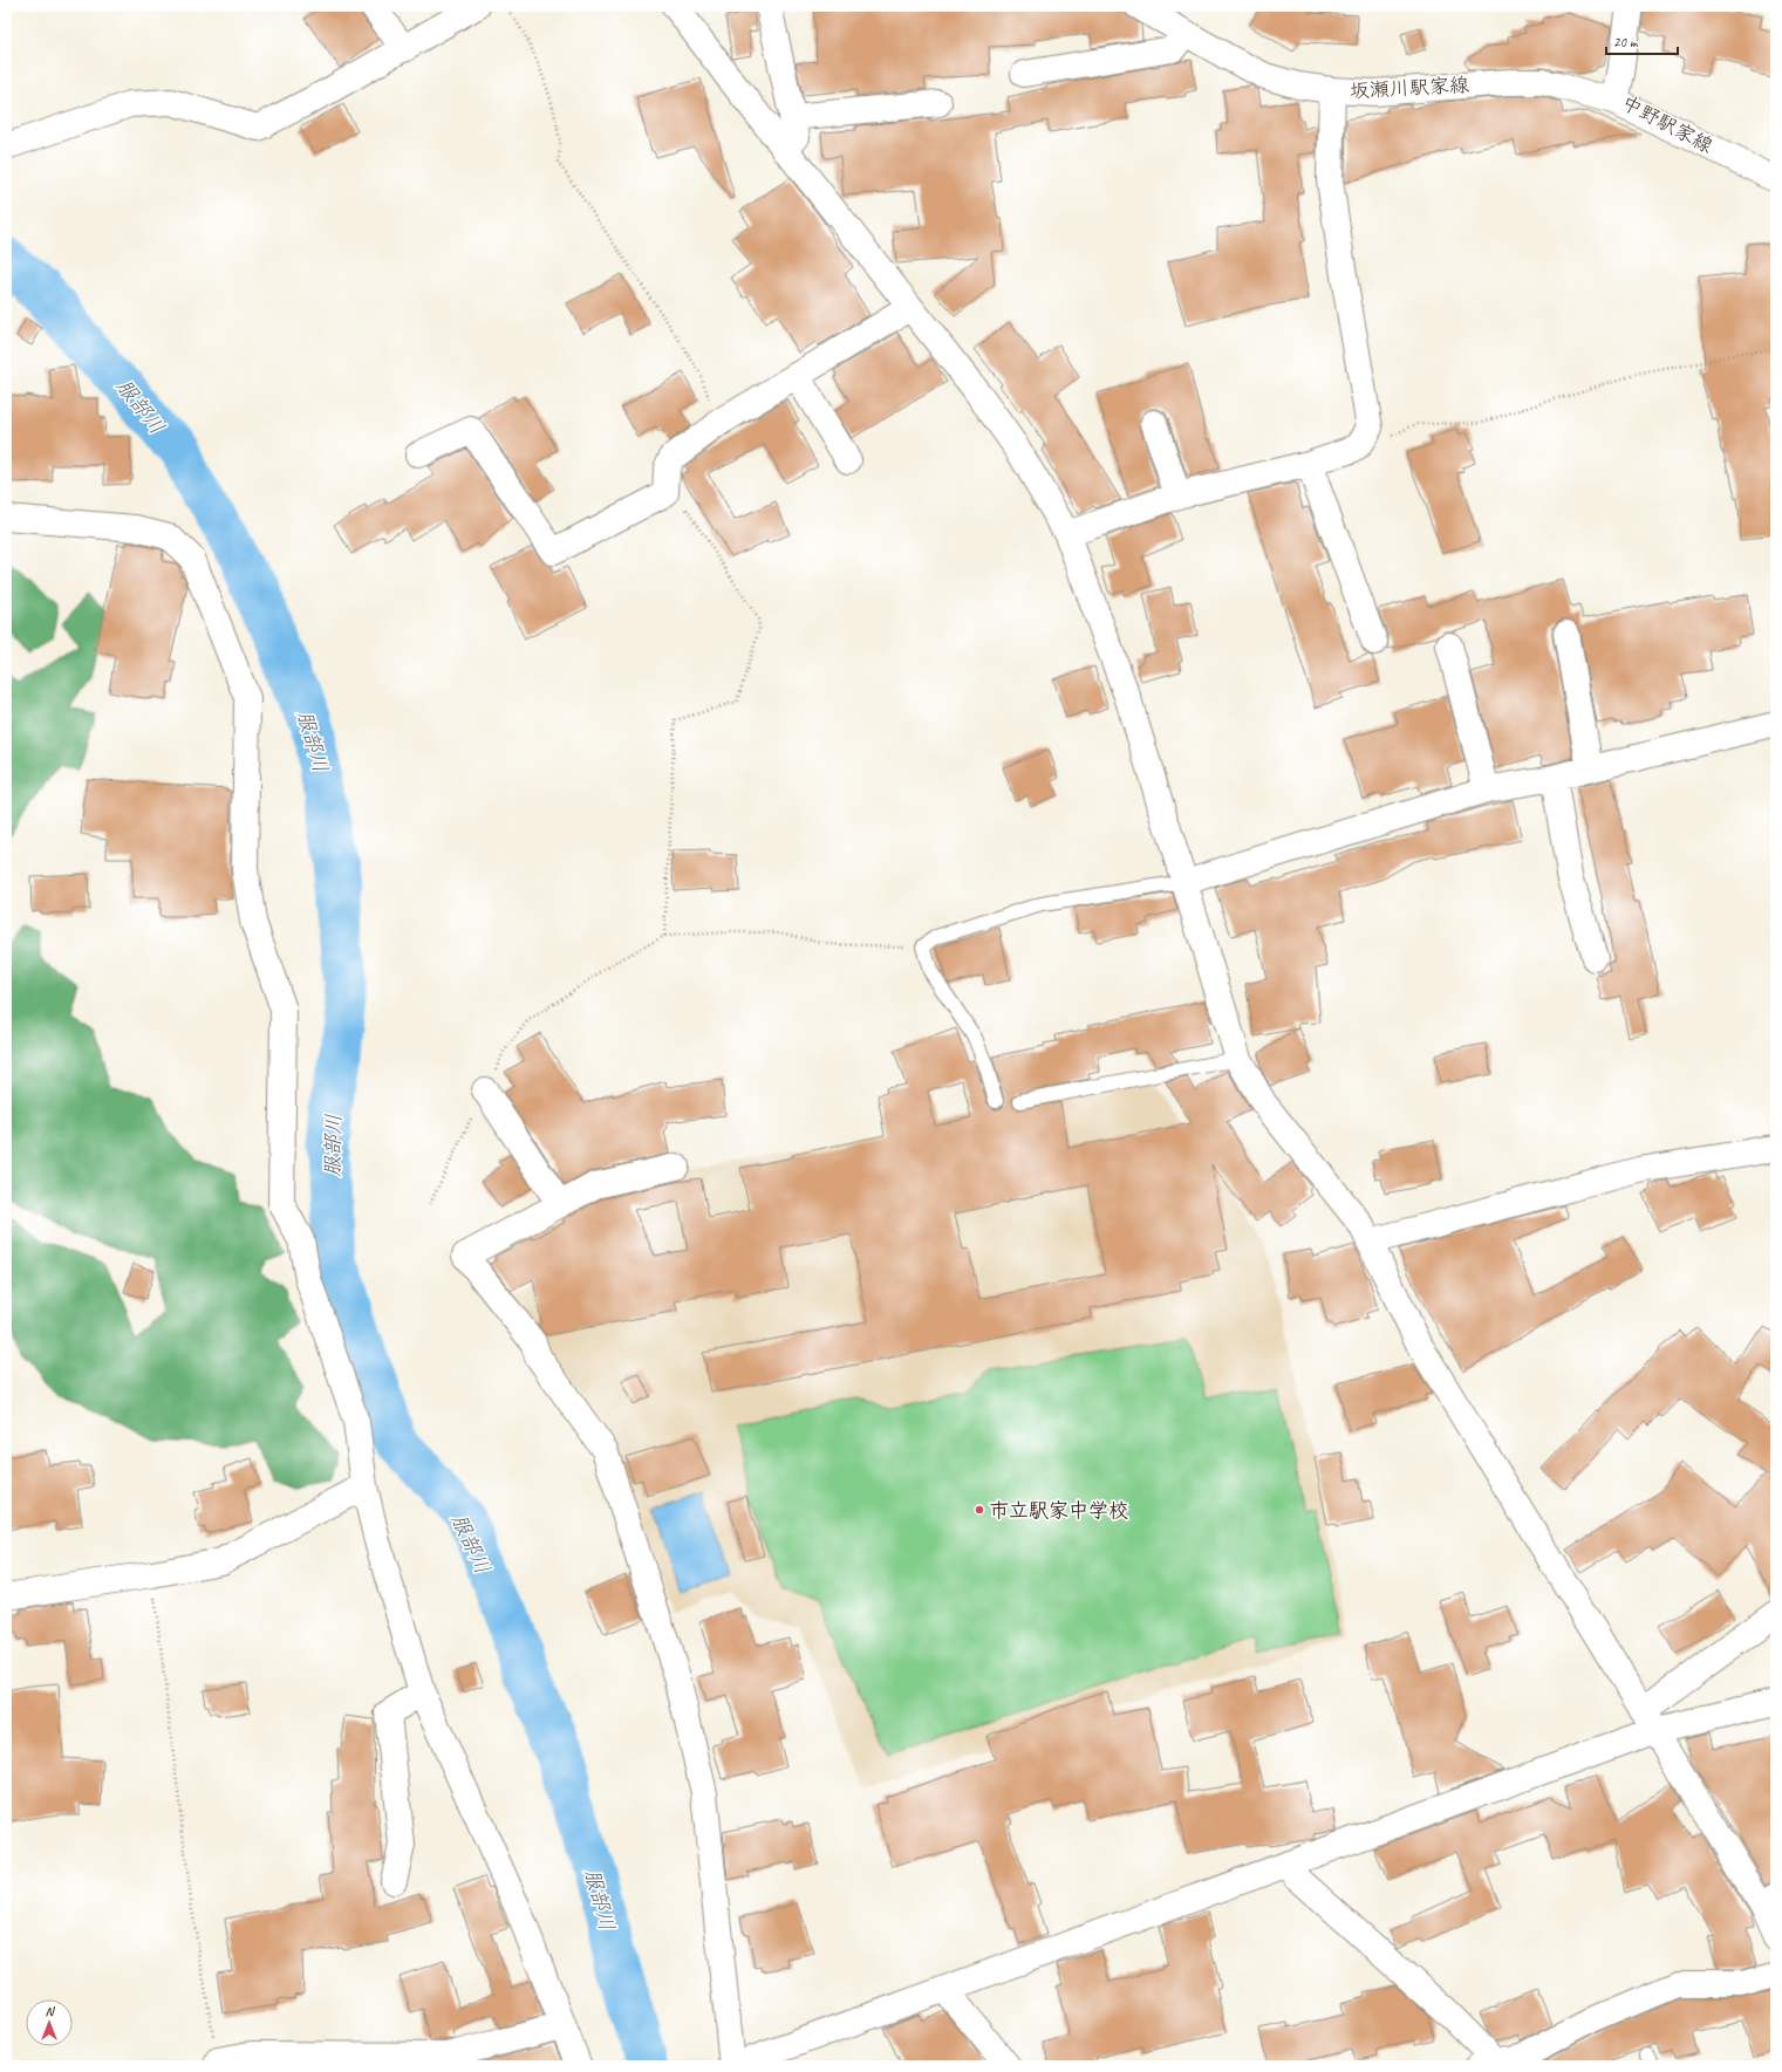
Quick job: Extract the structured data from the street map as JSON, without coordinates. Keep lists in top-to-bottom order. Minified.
{"streets":{"street":["坂瀬川駅家線","中野駅家線"]},"crossings":[["坂瀬川駅家線","中野駅家線"]],"water":["服部川"],"places":["市立駅家中学校"],"scale_bar":"20 m","north":"top"}
